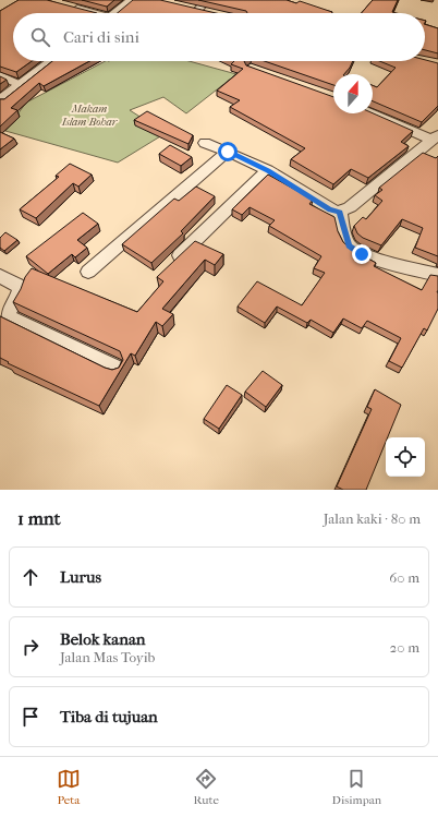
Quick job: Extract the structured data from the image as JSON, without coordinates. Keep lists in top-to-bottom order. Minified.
{"parks":["Makam Islam Bohar"],"north":"top","page":{"search":"Cari di sini","heading":["1 mnt","Jalan kaki · 80 m"],"list":[["Lurus","60 m"],["Belok kanan","Jalan Mas Toyib","20 m"],"Tiba di tujuan"],"nav":["Peta","Rute","Disimpan"]}}
